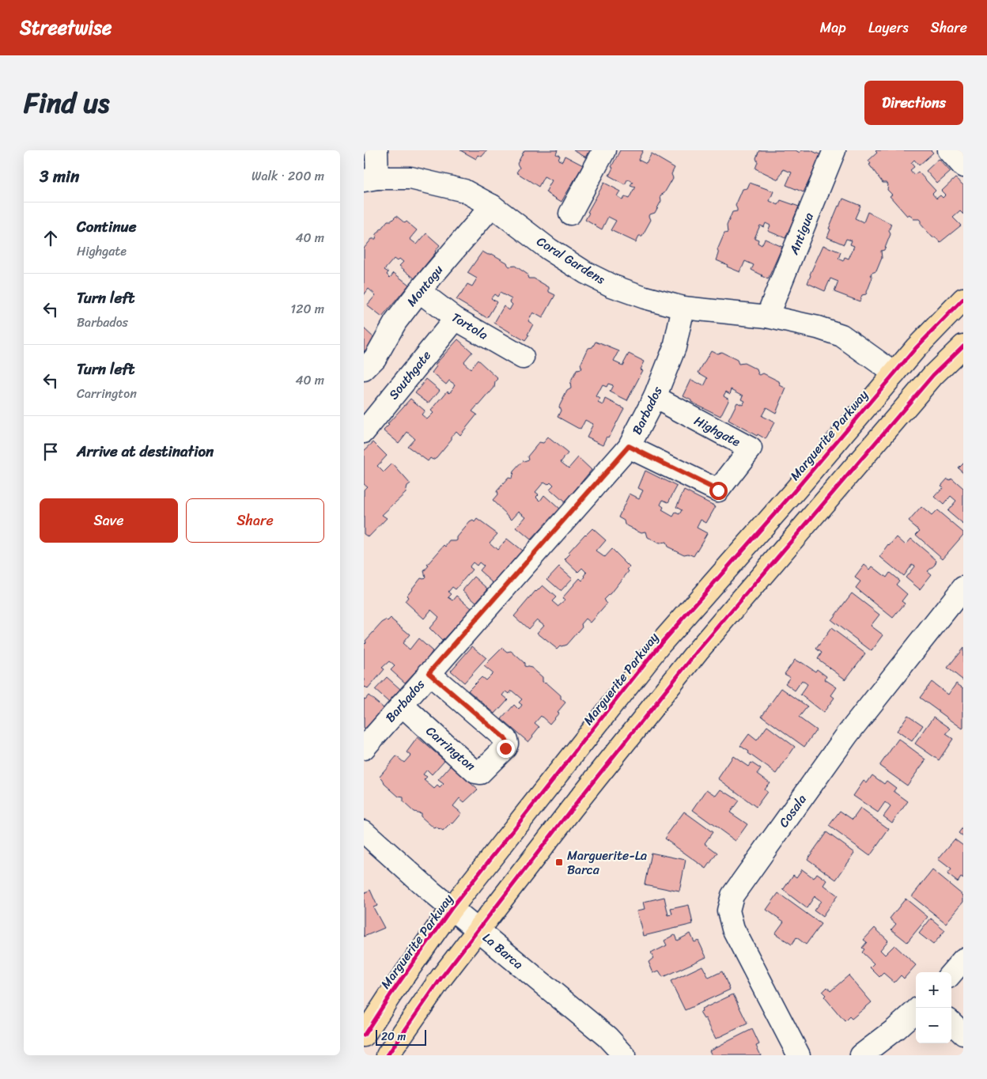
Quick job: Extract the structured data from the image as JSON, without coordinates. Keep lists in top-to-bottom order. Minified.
{"streets":{"main road":["Marguerite Parkway"],"street":["Antigua","Coral Gardens","Montagu","Tortola","Southgate","Barbados","Highgate","Carrington","Cosala","La Barca"]},"crossings":[["Antigua","Coral Gardens"],["Coral Gardens","Montagu"],["Coral Gardens","Barbados"],["Coral Gardens","Marguerite Parkway"],["Montagu","Tortola"],["Tortola","Southgate"],["Barbados","Highgate"],["Barbados","Carrington"],["Marguerite Parkway","La Barca"]],"places":{"transit":["Marguerite-La Barca"]},"scale_bar":"20 m","page":{"header":"Streetwise","nav":["Map","Layers","Share"],"title":"Find us","buttons":["Directions",["Save","Share"]],"heading":["3 min","Walk · 200 m"],"list":[["Continue","Highgate","40 m"],["Turn left","Barbados","120 m"],["Turn left","Carrington","40 m"],"Arrive at destination"],"map_buttons":["+","−"],"scale":"20 m"}}
